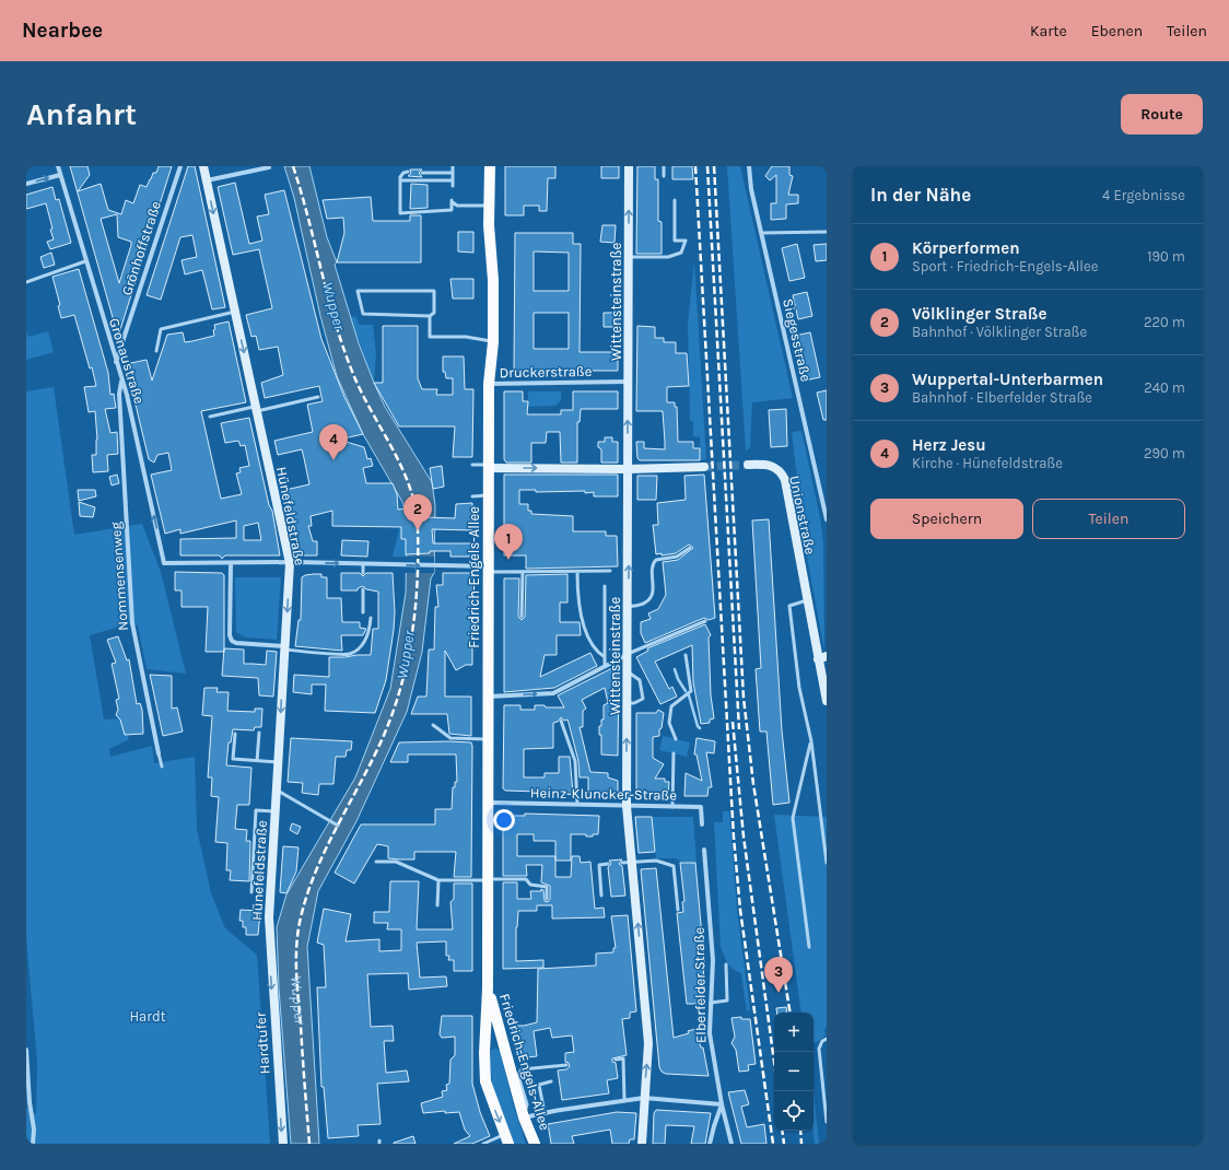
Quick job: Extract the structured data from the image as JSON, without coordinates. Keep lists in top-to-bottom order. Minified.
{"streets":{"main road":["Friedrich-Engels-Allee"],"street":["Grönhoffstraße","Wittensteinstraße","Siegesstraße","Gronaustraße","Druckerstraße","Unionstraße","Hünefeldstraße","Nommensenweg","Heinz-Kluncker-Straße","Elberfelder Straße","Hardtufer"]},"crossings":[["Grönhoffstraße","Gronaustraße"],["Wittensteinstraße","Druckerstraße"],["Wittensteinstraße","Heinz-Kluncker-Straße"],["Gronaustraße","Nommensenweg"],["Druckerstraße","Friedrich-Engels-Allee"],["Hünefeldstraße","Hardtufer"],["Friedrich-Engels-Allee","Heinz-Kluncker-Straße"]],"one_way":["Wittensteinstraße","Gronaustraße","Hünefeldstraße","Hardtufer"],"water":["Wupper"],"parks":["Hardt"],"page":{"header":"Nearbee","nav":["Karte","Ebenen","Teilen"],"buttons":["Route",["Speichern","Teilen"]],"title":"Anfahrt","heading":["In der Nähe","4 Ergebnisse"],"list":[{"mark":"1","name":"Körperformen","note":"Sport · Friedrich-Engels-Allee","value":"190 m"},{"mark":"2","name":"Völklinger Straße","note":"Bahnhof · Völklinger Straße","value":"220 m"},{"mark":"3","name":"Wuppertal-Unterbarmen","note":"Bahnhof · Elberfelder Straße","value":"240 m"},{"mark":"4","name":"Herz Jesu","note":"Kirche · Hünefeldstraße","value":"290 m"}],"pins":["4","2","1","3"],"map_buttons":["+","−"]}}
